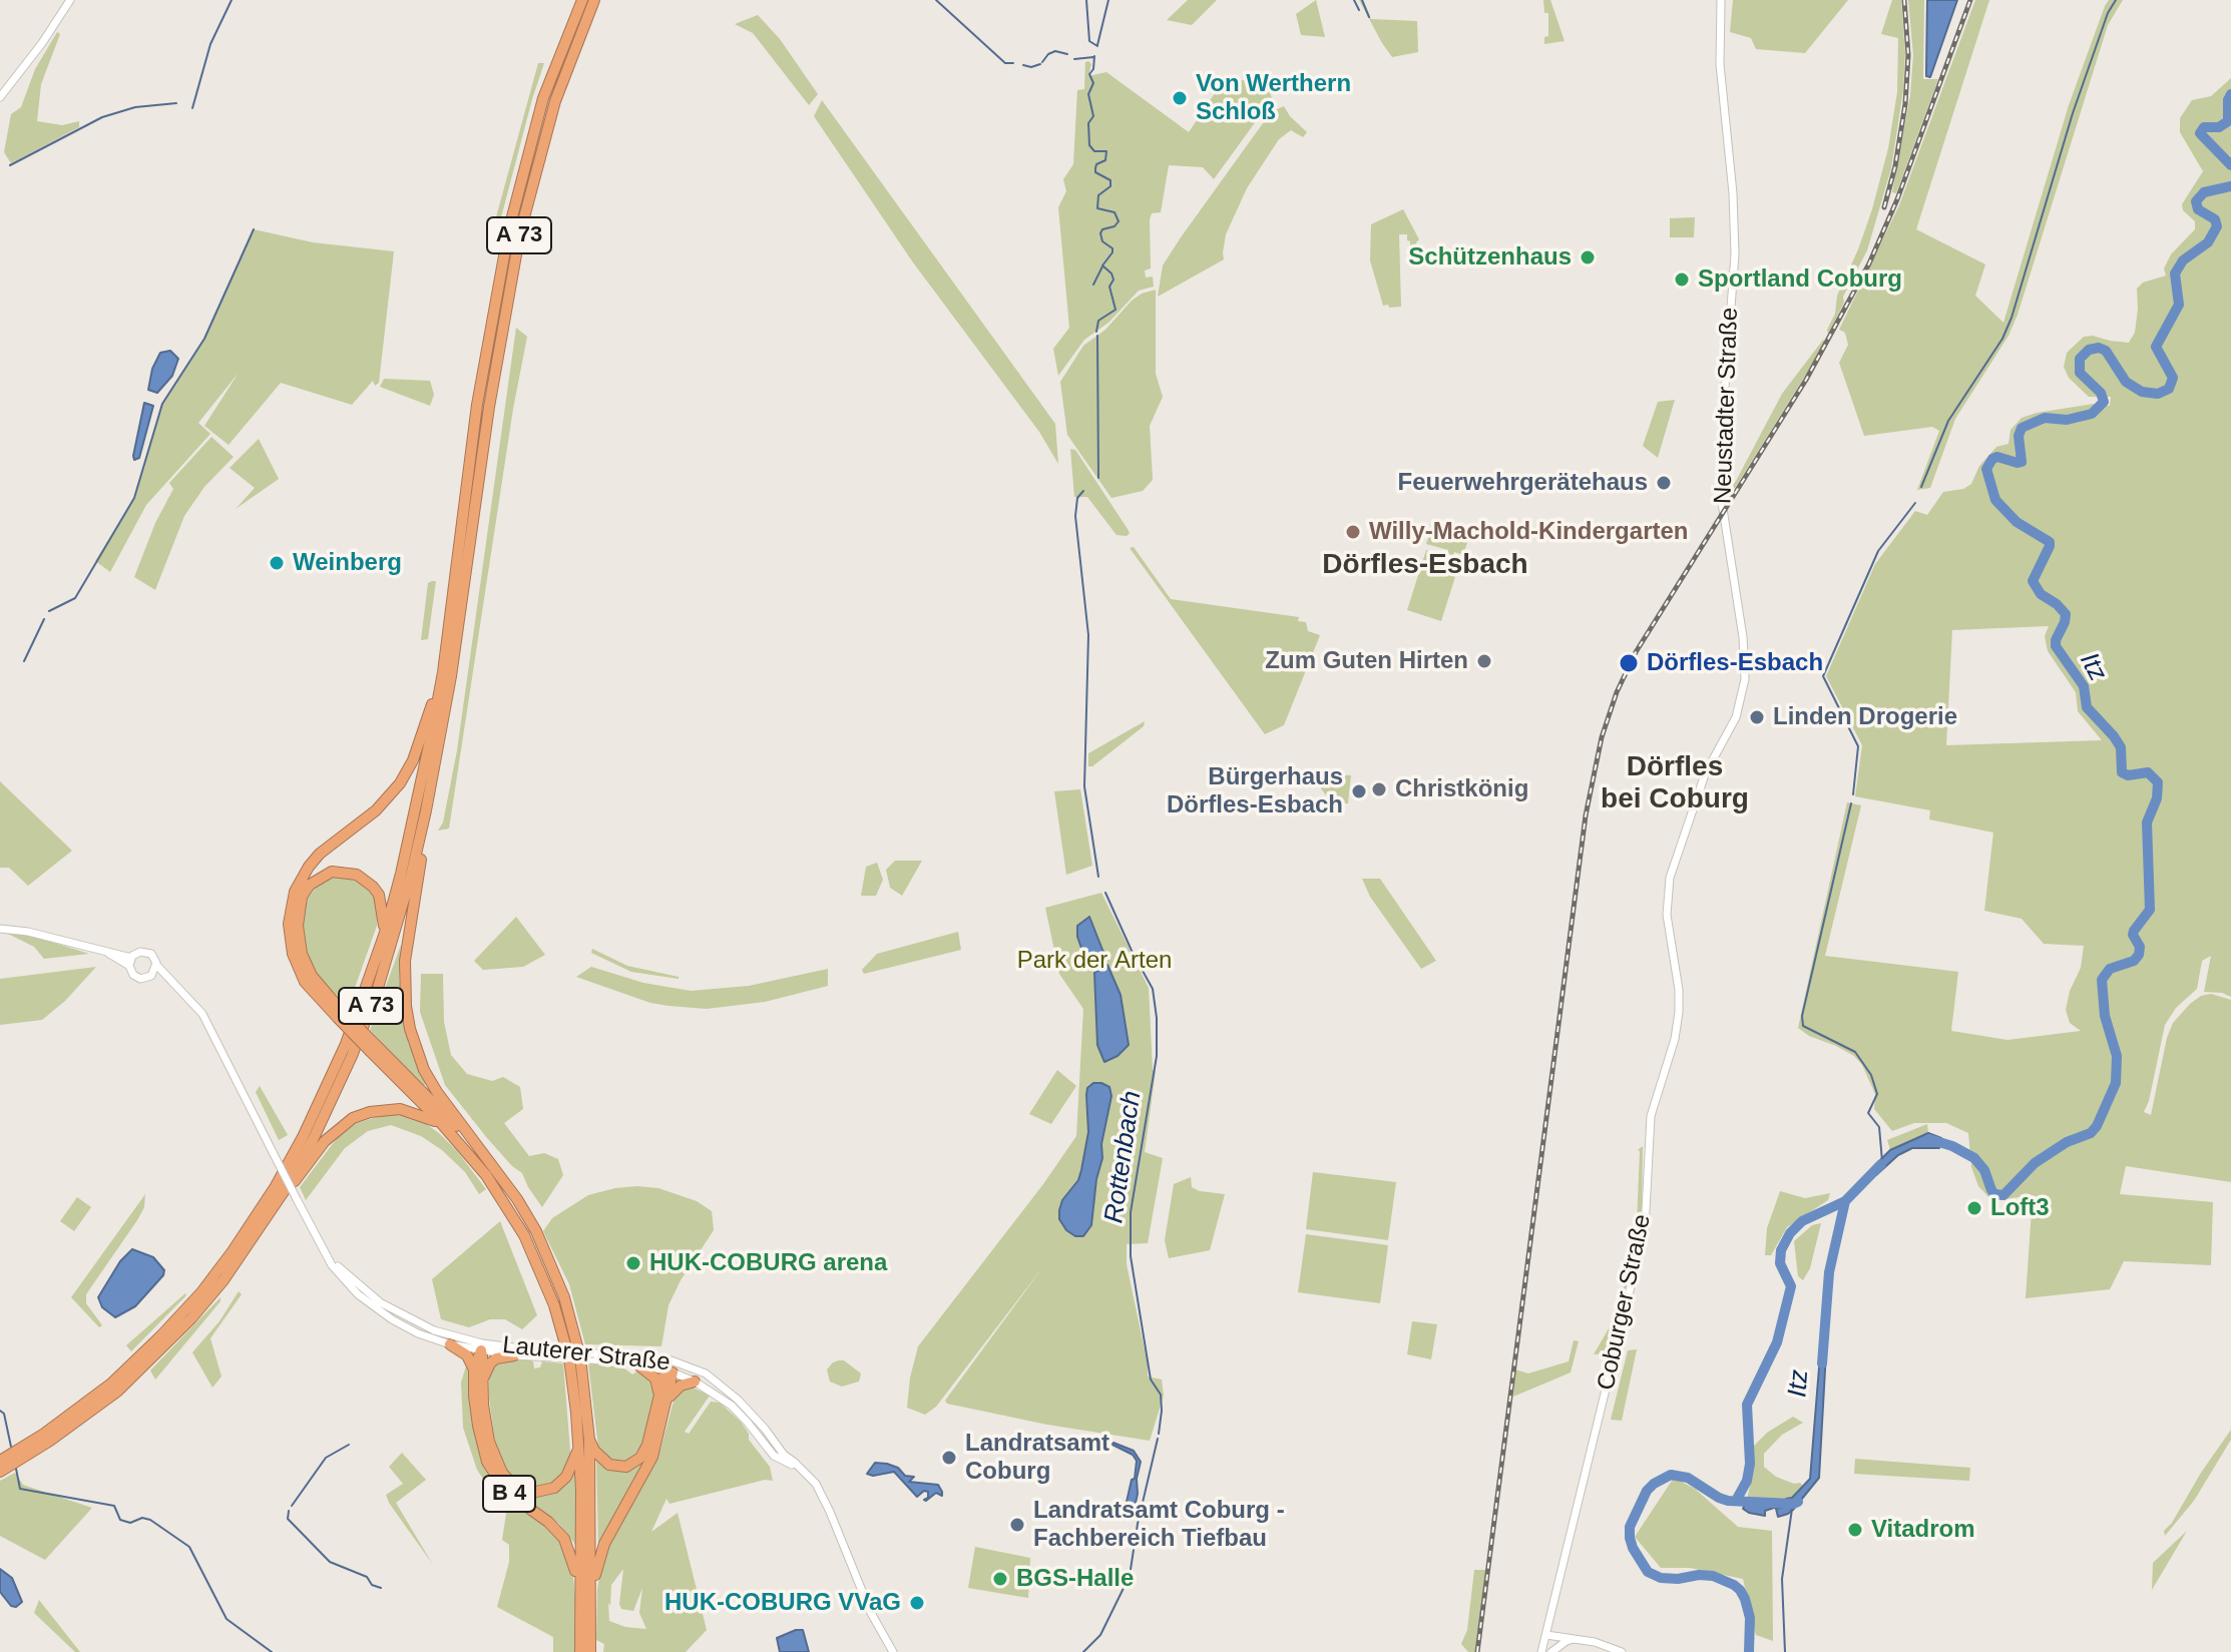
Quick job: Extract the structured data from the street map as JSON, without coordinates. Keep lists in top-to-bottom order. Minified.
{"streets":{"highway":["A 73","B 4"],"street":["Neustadter Straße","Coburger Straße","Lauterer Straße"]},"crossings":[["Neustadter Straße","Coburger Straße"]],"districts":["Dörfles-Esbach","Dörfles bei Coburg"],"water":["Itz","Rottenbach"],"parks":["Park der Arten"],"places":["Von Werthern Schloß","Schützenhaus","Sportland Coburg","Feuerwehrgerätehaus","Willy-Machold-Kindergarten","Weinberg","Zum Guten Hirten","Dörfles-Esbach","Linden Drogerie","Christkönig","Bürgerhaus Dörfles-Esbach","Loft3","HUK-COBURG arena","Landratsamt Coburg","Landratsamt Coburg - Fachbereich Tiefbau","Vitadrom","BGS-Halle","HUK-COBURG VVaG"]}
